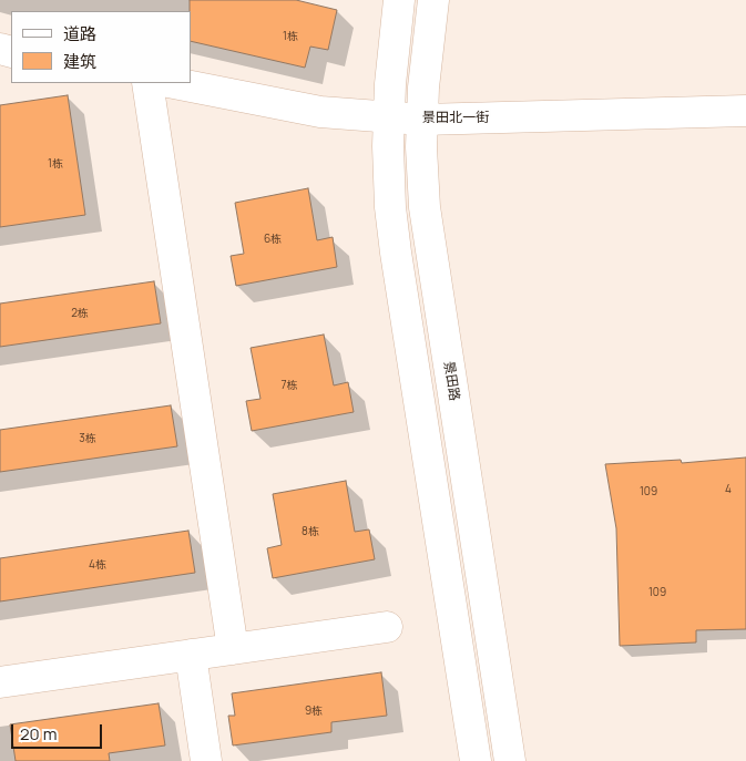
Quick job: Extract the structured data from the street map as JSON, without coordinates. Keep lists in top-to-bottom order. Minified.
{"streets":{"main road":["景田北一街","景田路"]},"crossings":[["景田北一街","景田路"]],"house_numbers":["1栋","1栋","6栋","2栋","7栋","3栋","4","109","8栋","4栋","109","9栋"],"legend":["道路","建筑"],"scale_bar":"20 m"}
